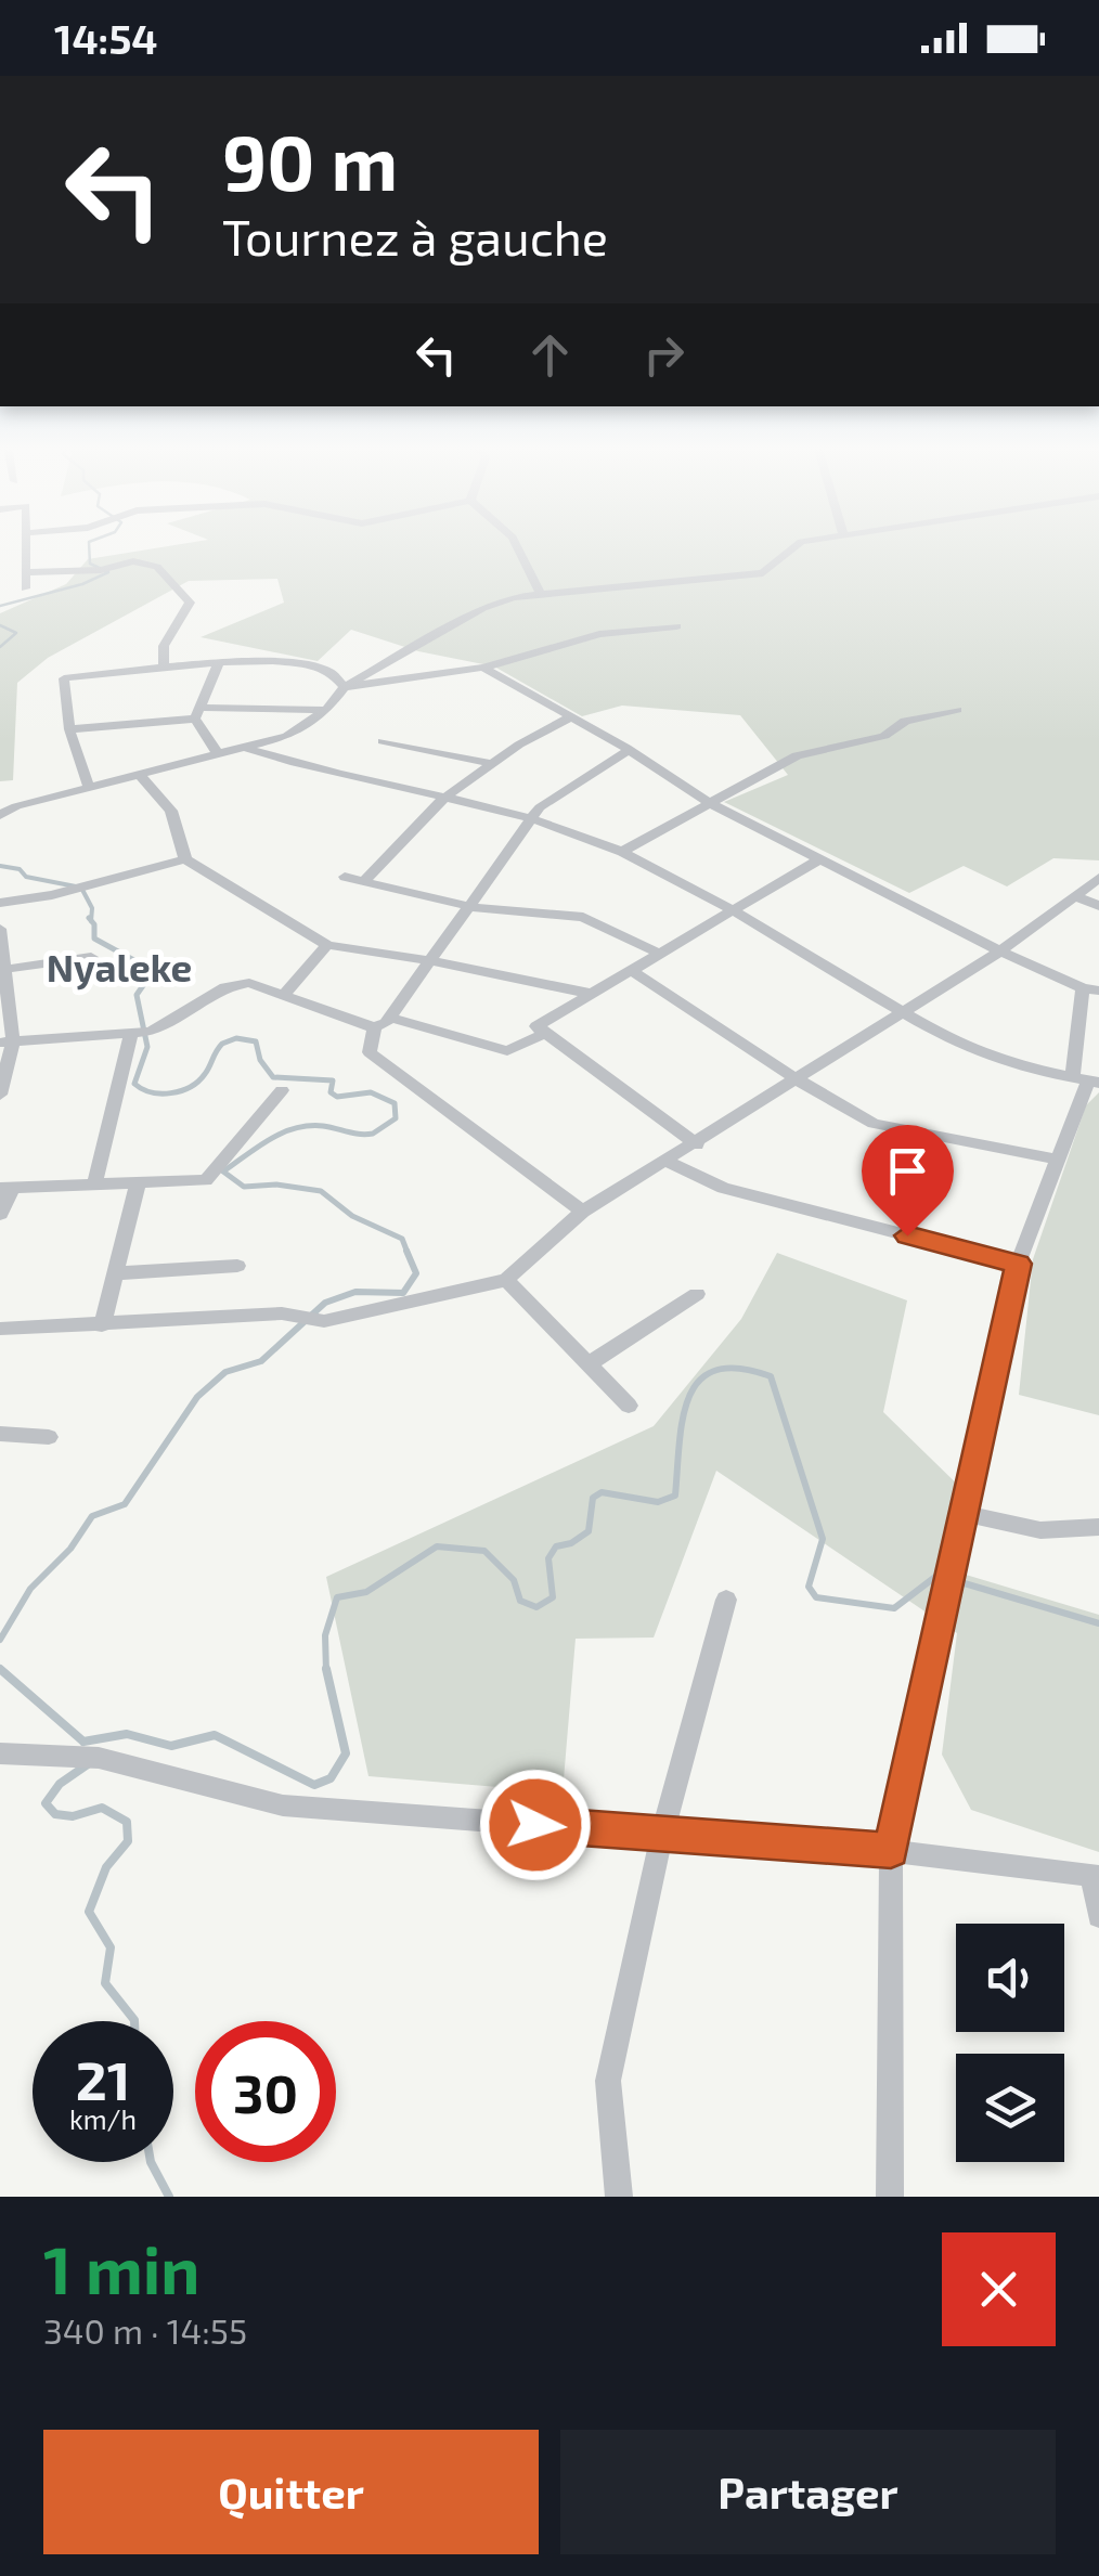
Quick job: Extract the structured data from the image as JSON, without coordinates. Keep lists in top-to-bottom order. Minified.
{"districts":["Nyaleke"],"page":{"status":"14:54","turn":["90 m","Tournez à gauche"],"speed":"21 km/h","limit":"30","heading":["1 min","340 m · 14:55"],"buttons":["Quitter","Partager"]}}
